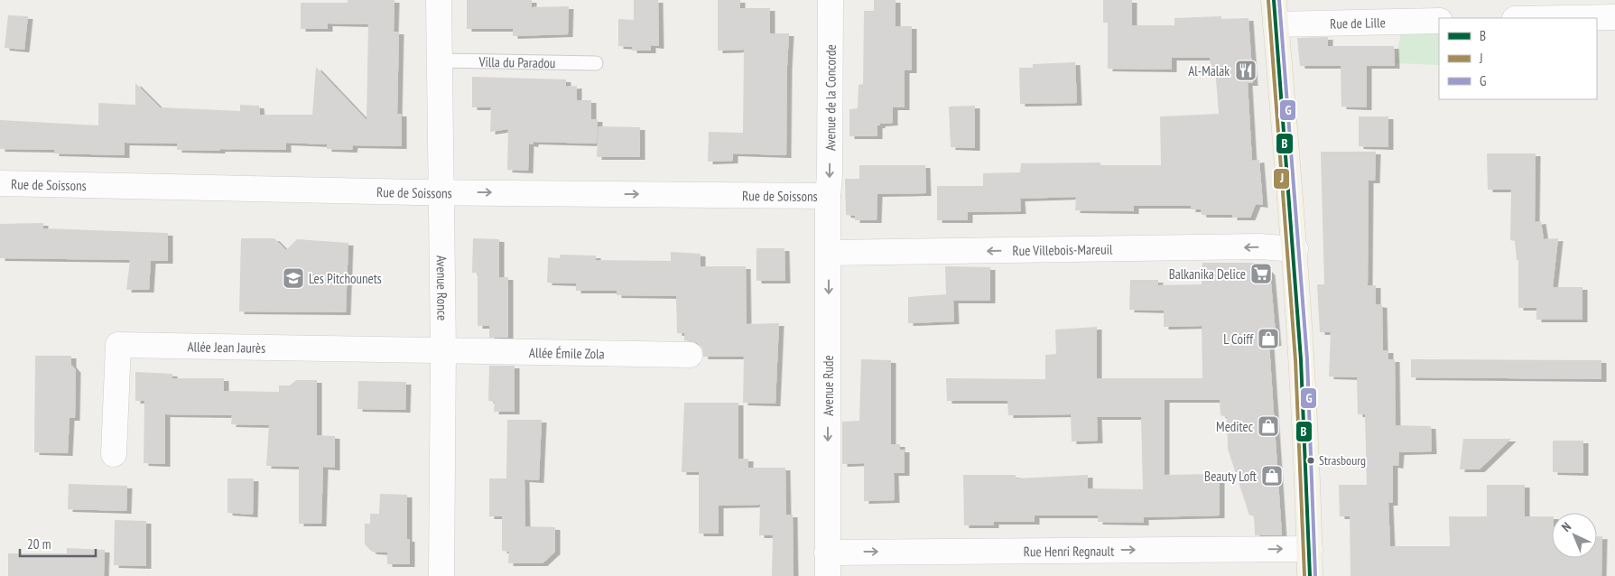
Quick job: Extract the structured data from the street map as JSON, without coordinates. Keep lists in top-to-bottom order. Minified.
{"streets":{"street":["Rue de Lille","Avenue de la Concorde","Rue de Soissons","Rue Villebois-Mareuil","Avenue Ronce","Allée Jean Jaurès","Allée Émile Zola","Avenue Rude","Rue Henri Regnault"],"lane":["Villa du Paradou"]},"crossings":[["Villa du Paradou","Avenue Ronce"],["Avenue de la Concorde","Rue de Soissons"],["Avenue de la Concorde","Avenue Rude"],["Rue de Soissons","Avenue Ronce"],["Rue de Soissons","Avenue Rude"],["Rue Villebois-Mareuil","Avenue Rude"],["Avenue Ronce","Allée Jean Jaurès"],["Avenue Ronce","Allée Émile Zola"],["Allée Jean Jaurès","Allée Émile Zola"],["Avenue Rude","Rue Henri Regnault"]],"one_way":["Avenue de la Concorde","Rue de Soissons","Rue Villebois-Mareuil","Avenue Rude","Rue Henri Regnault"],"places":{"restaurant":["Al-Malak"],"supermarket":["Balkanika Delice"],"school or university":["Les Pitchounets"],"shop":["L Coiff","Meditec","Beauty Loft"],"other":["Strasbourg"]},"lines":["transit line B","transit line G","transit line J"],"legend":["B","J","G"],"scale_bar":"20 m","north":"top left"}
